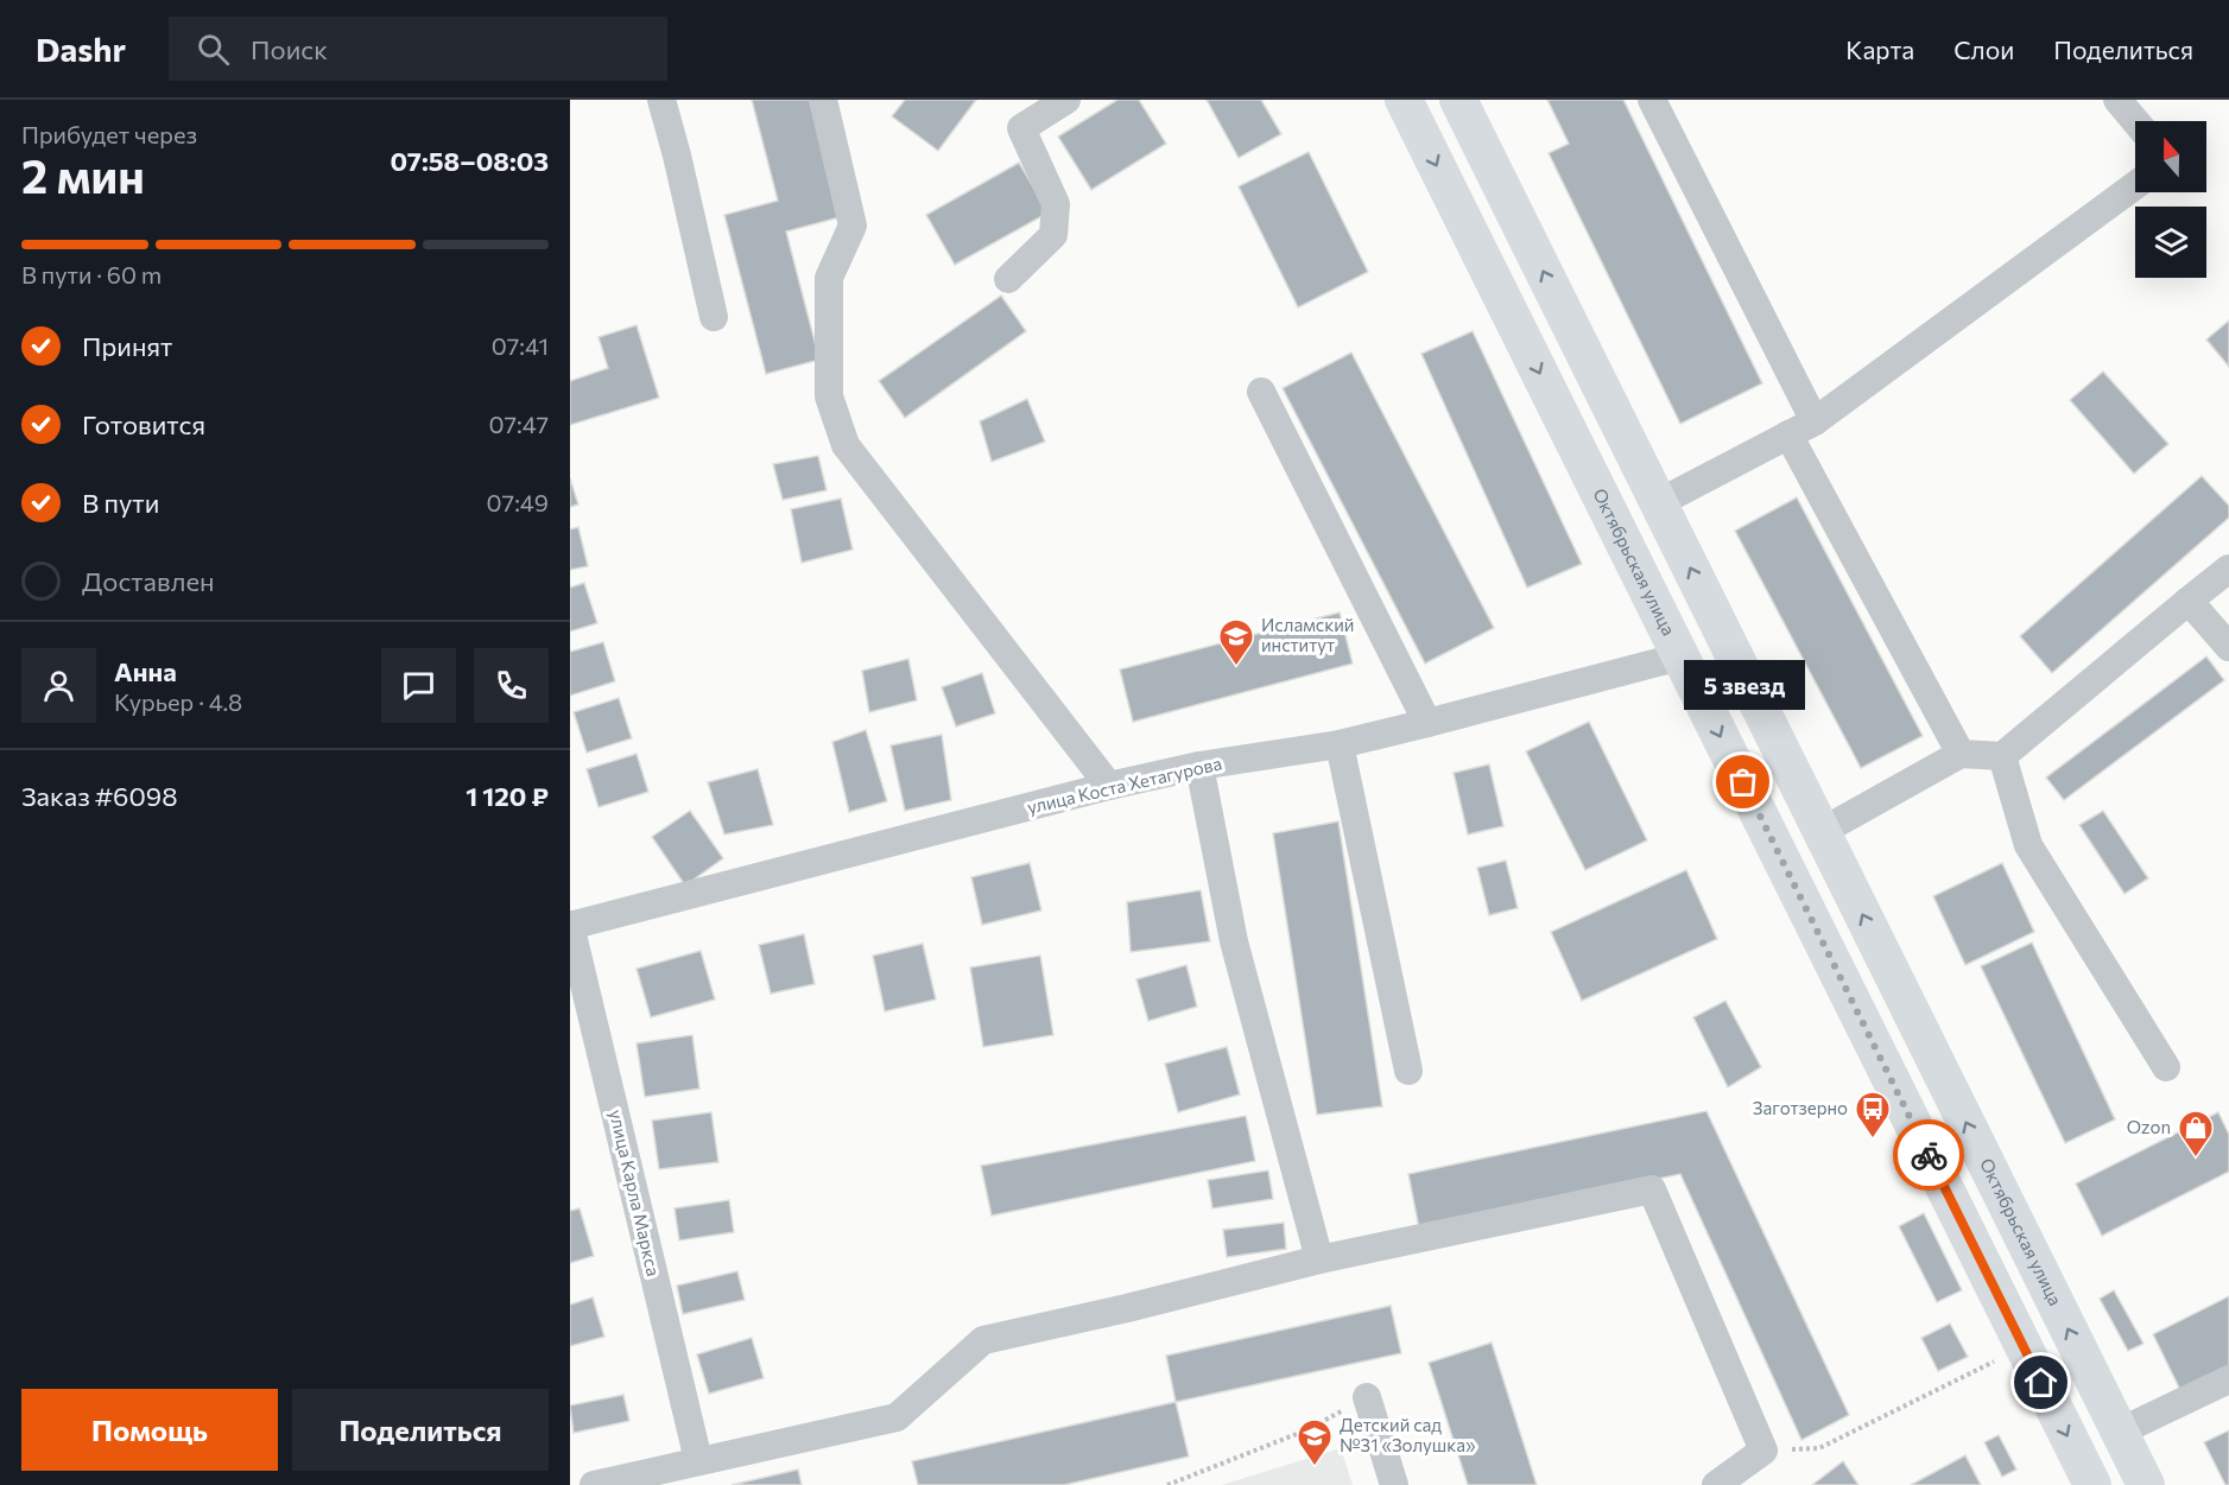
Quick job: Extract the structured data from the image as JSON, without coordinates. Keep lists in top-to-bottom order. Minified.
{"streets":{"main road":["Октябрьская улица"],"street":["улица Коста Хетагурова","улица Карла Маркса"]},"crossings":[["Октябрьская улица","улица Коста Хетагурова"],["улица Коста Хетагурова","улица Карла Маркса"]],"places":{"school or university":["Исламский институт","Детский сад №31 «Золушка»"],"other":["5 звезд"],"bus stop":["Заготзерно"],"shop":["Ozon"]},"north":"top","page":{"header":"Dashr","search":"Поиск","nav":["Карта","Слои","Поделиться"],"heading":["2 мин","Прибудет через","07:58–08:03"],"panel":["Анна","Курьер · 4.8","Заказ #6098","1 120 ₽"],"bar":"В пути · 60 m","list":[["Принят","07:41"],["Готовится","07:47"],["В пути","07:49"],"Доставлен"],"bubble":"5 звезд","buttons":["Помощь","Поделиться"]}}
